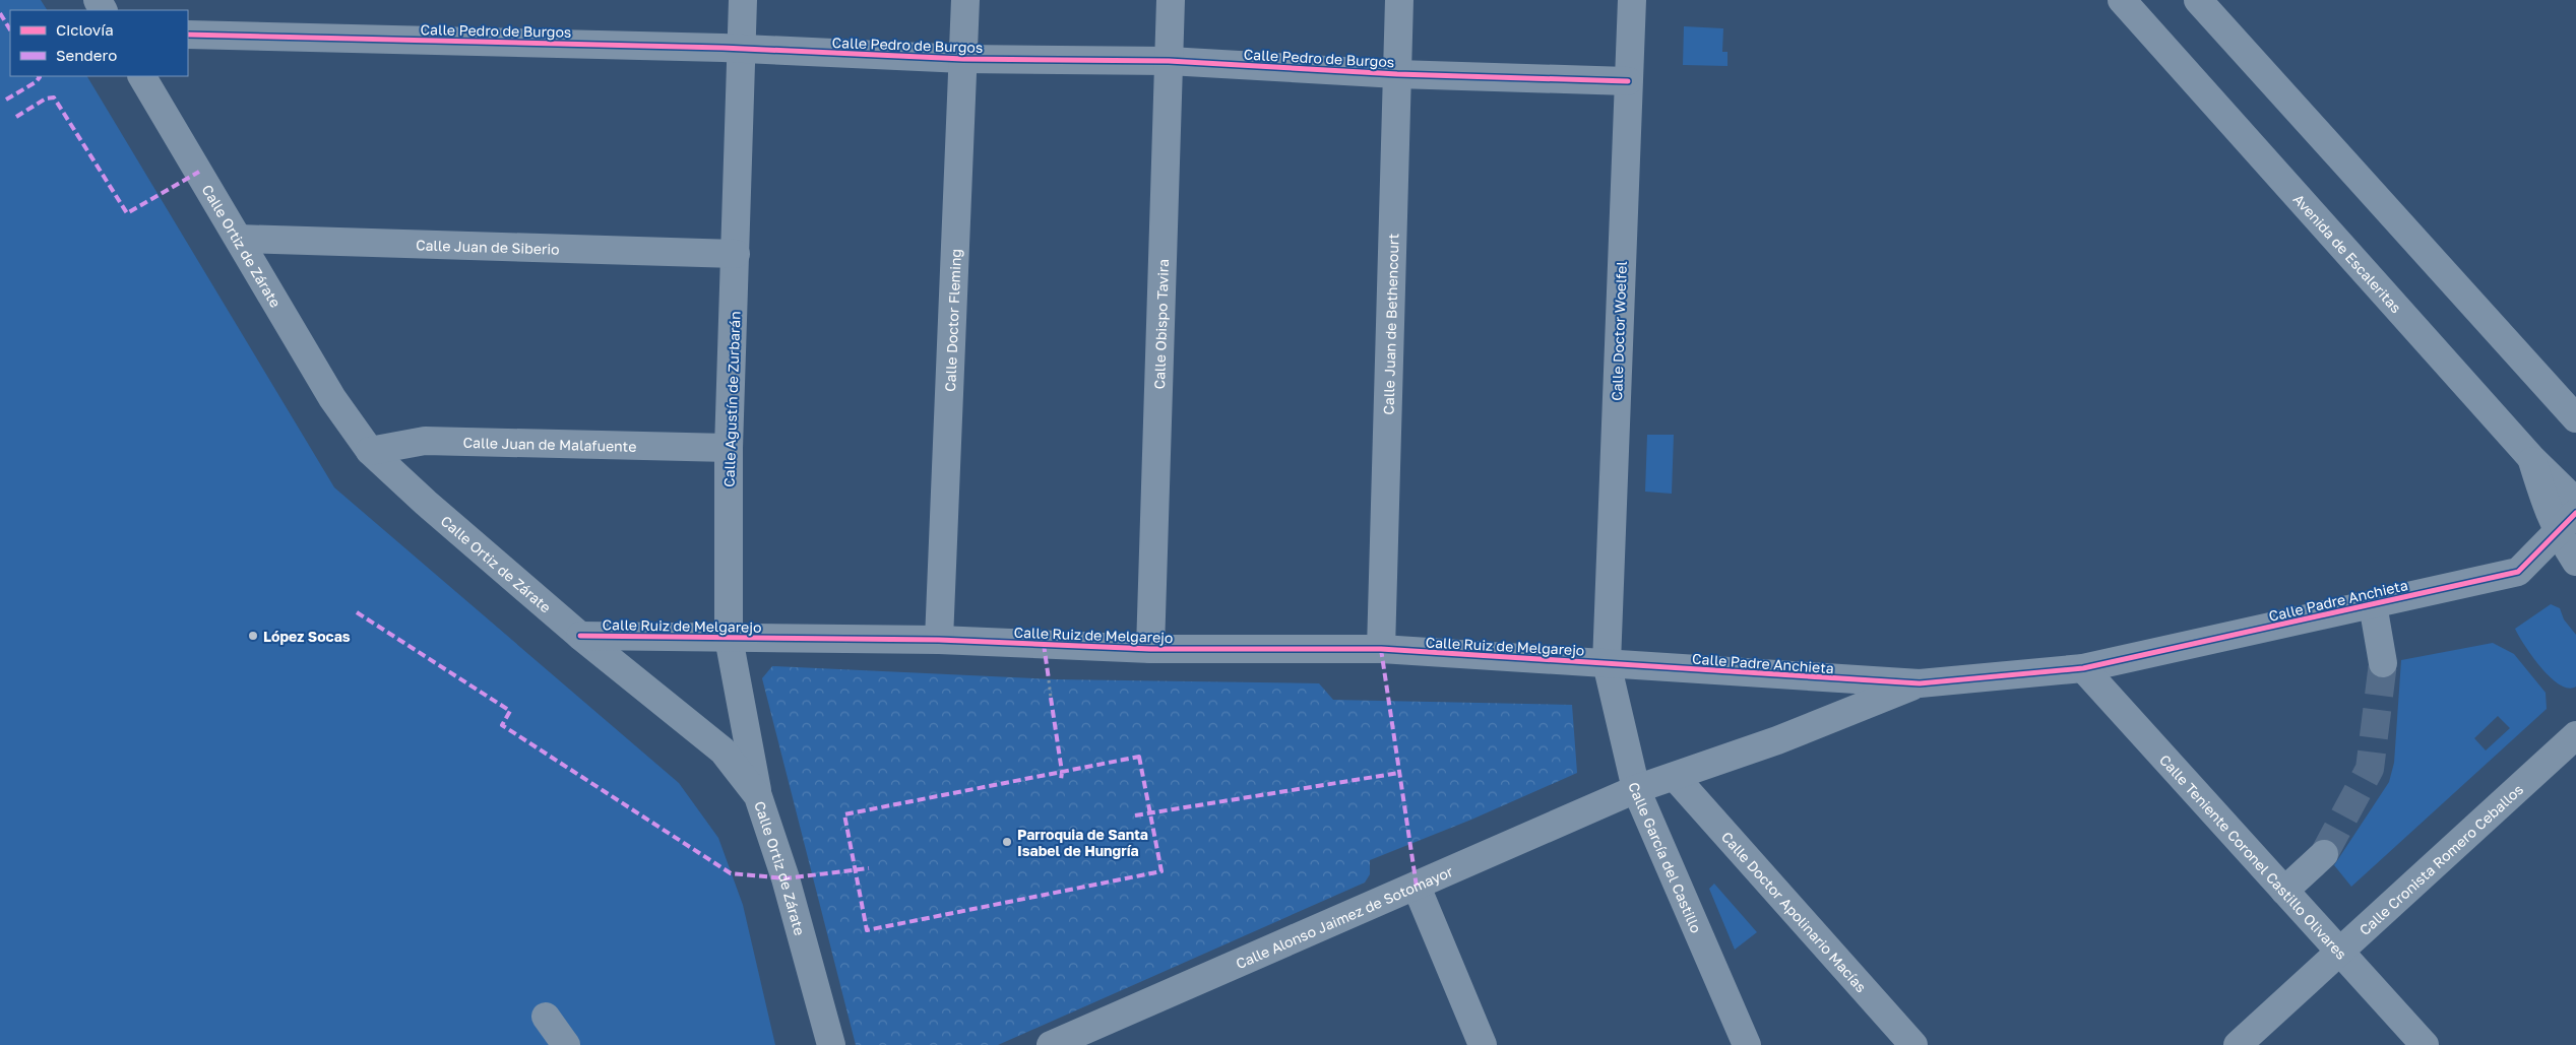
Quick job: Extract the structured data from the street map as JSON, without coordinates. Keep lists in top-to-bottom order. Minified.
{"streets":{"street":["Calle Pedro de Burgos","Calle Ortiz de Zárate","Calle Juan de Siberio","Avenida de Escaleritas","Calle Doctor Fleming","Calle Obispo Tavira","Calle Juan de Bethencourt","Calle Doctor Woelfel","Calle Agustín de Zurbarán","Calle Juan de Malafuente","Calle Padre Anchieta","Calle Ruiz de Melgarejo","Calle García del Castillo","Calle Teniente Coronel Castillo Olivares","Calle Cronista Romero Ceballos","Calle Doctor Apolinario Macías","Calle Alonso Jaimez de Sotomayor"]},"crossings":[["Calle Pedro de Burgos","Calle Doctor Fleming"],["Calle Pedro de Burgos","Calle Obispo Tavira"],["Calle Pedro de Burgos","Calle Juan de Bethencourt"],["Calle Pedro de Burgos","Calle Doctor Woelfel"],["Calle Pedro de Burgos","Calle Agustín de Zurbarán"],["Calle Ortiz de Zárate","Calle Juan de Siberio"],["Calle Ortiz de Zárate","Calle Agustín de Zurbarán"],["Calle Ortiz de Zárate","Calle Juan de Malafuente"],["Calle Ortiz de Zárate","Calle Ruiz de Melgarejo"],["Calle Juan de Siberio","Calle Agustín de Zurbarán"],["Calle Doctor Fleming","Calle Ruiz de Melgarejo"],["Calle Obispo Tavira","Calle Ruiz de Melgarejo"],["Calle Juan de Bethencourt","Calle Ruiz de Melgarejo"],["Calle Doctor Woelfel","Calle Padre Anchieta"],["Calle Doctor Woelfel","Calle Ruiz de Melgarejo"],["Calle Doctor Woelfel","Calle García del Castillo"],["Calle Agustín de Zurbarán","Calle Juan de Malafuente"],["Calle Agustín de Zurbarán","Calle Ruiz de Melgarejo"],["Calle Padre Anchieta","Calle Ruiz de Melgarejo"],["Calle Padre Anchieta","Calle García del Castillo"],["Calle Padre Anchieta","Calle Teniente Coronel Castillo Olivares"],["Calle Ruiz de Melgarejo","Calle García del Castillo"],["Calle García del Castillo","Calle Alonso Jaimez de Sotomayor"],["Calle Teniente Coronel Castillo Olivares","Calle Cronista Romero Ceballos"]],"places":["López Socas","Parroquia de Santa Isabel de Hungría"],"legend":["Ciclovía","Sendero"]}
